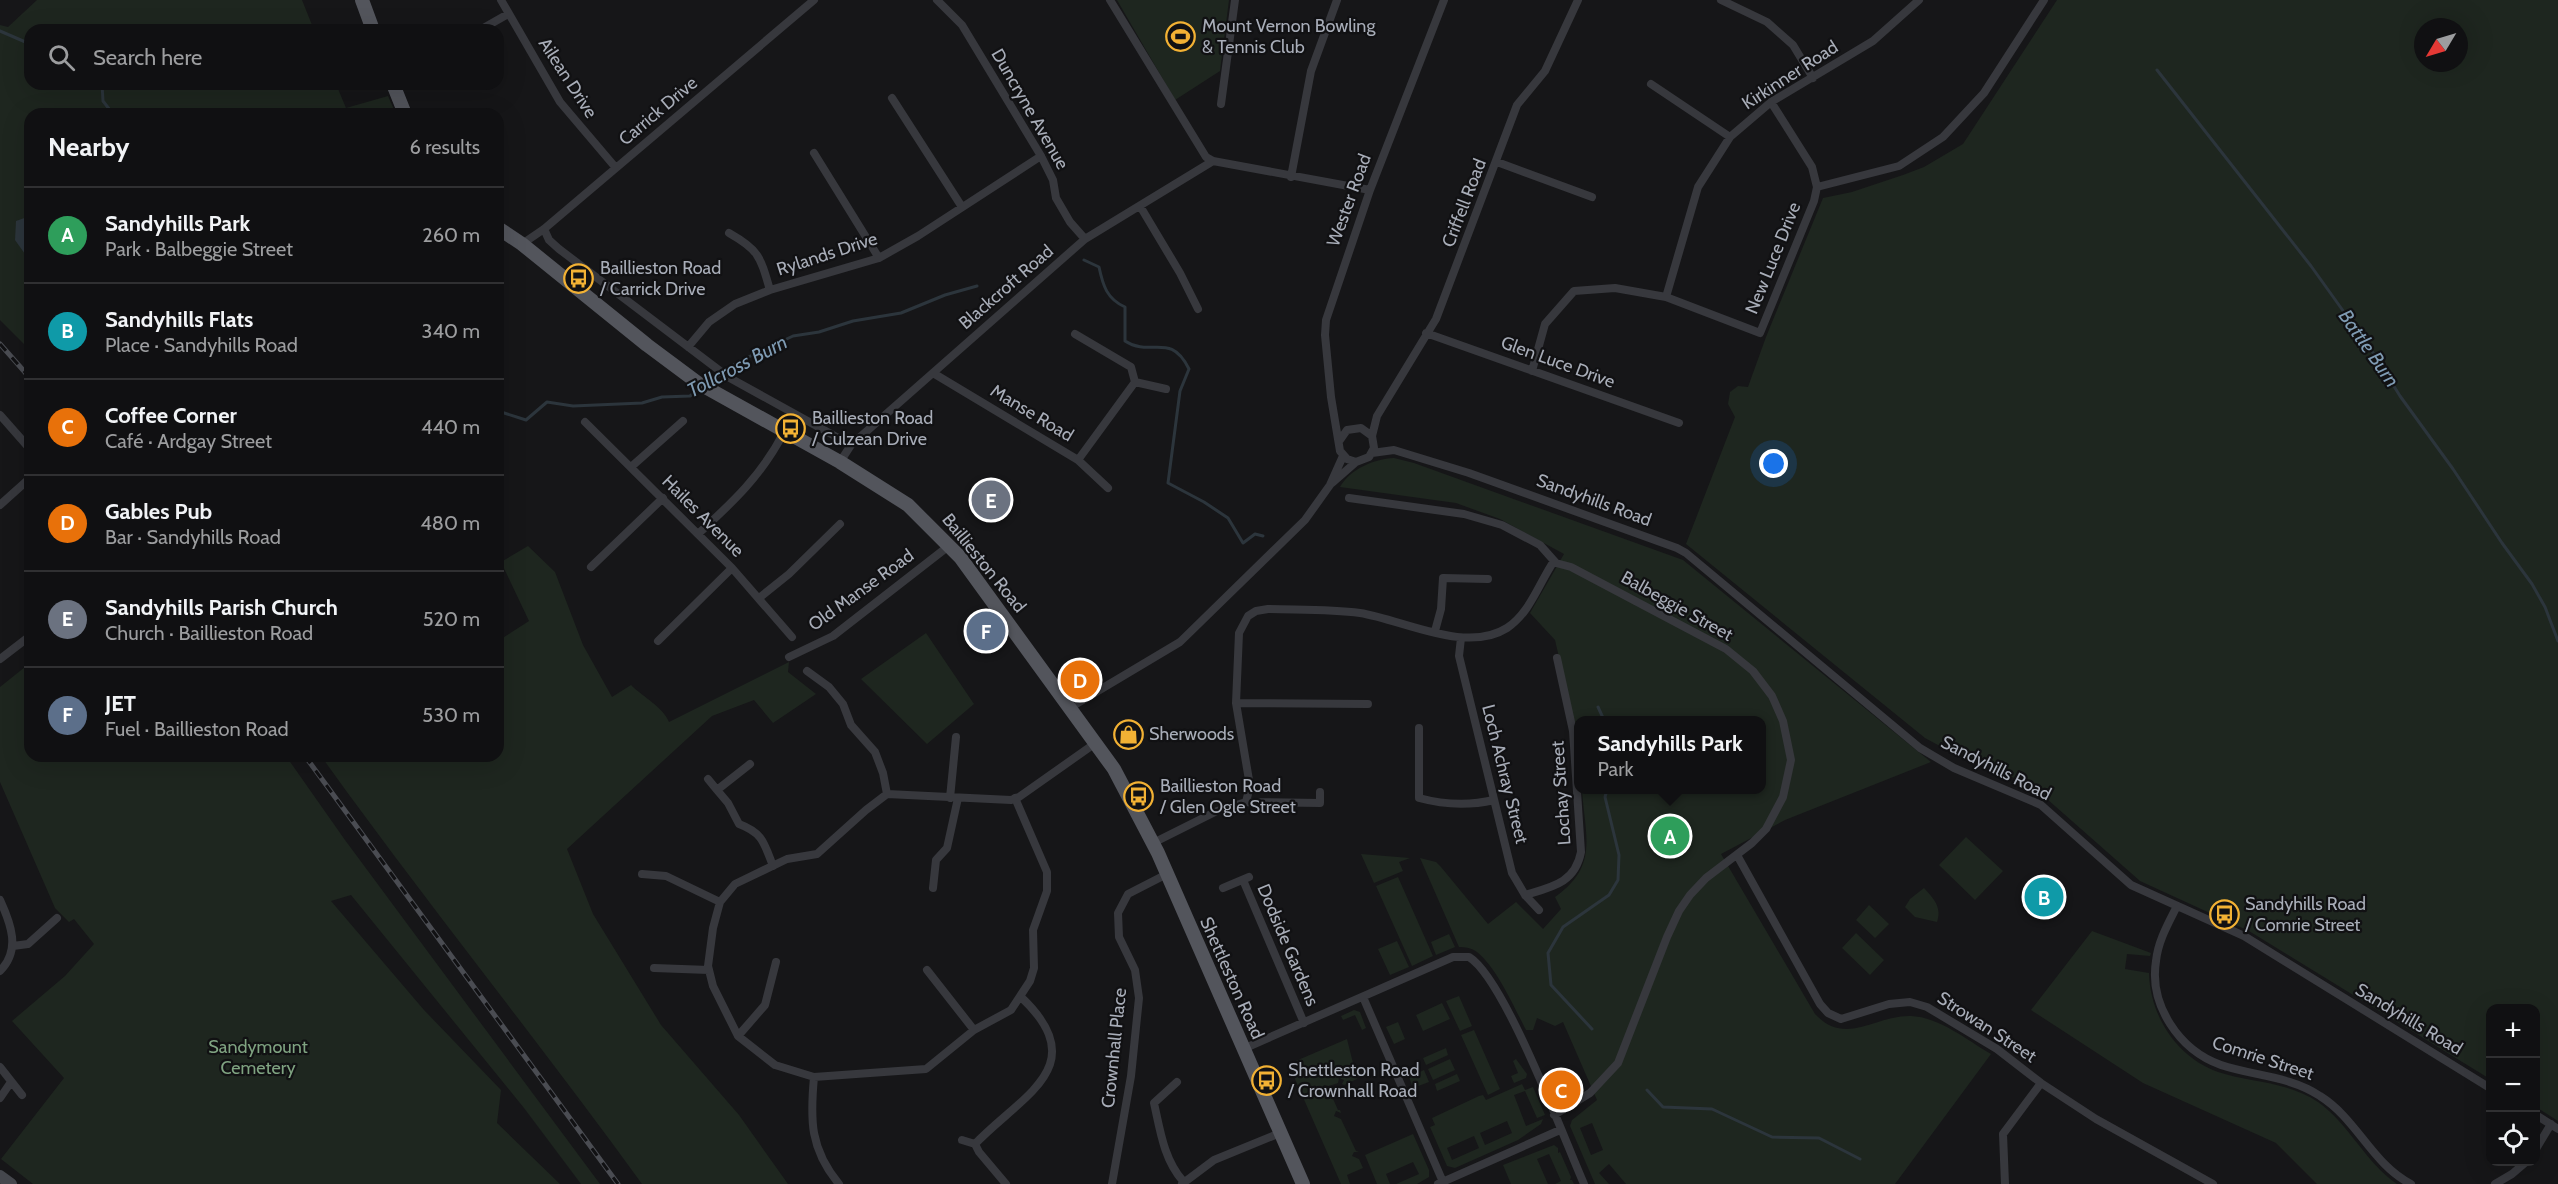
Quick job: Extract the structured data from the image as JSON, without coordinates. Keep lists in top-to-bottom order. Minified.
{"streets":{"main road":["Baillieston Road","Shettleston Road"],"street":["Kirkinner Road","Ailean Drive","Duncryne Avenue","Carrick Drive","Wester Road","Criffell Road","Rylands Drive","New Luce Drive","Blackcroft Road","Glen Luce Drive","Manse Road","Sandyhills Road","Hailes Avenue","Old Manse Road","Balbeggie Street","Loch Achray Street","Lochay Street","Dodside Gardens","Strowan Street","Crownhall Place","Comrie Street"]},"crossings":[["Kirkinner Road","New Luce Drive"],["Ailean Drive","Carrick Drive"],["Duncryne Avenue","Rylands Drive"],["Duncryne Avenue","Blackcroft Road"],["Carrick Drive","Baillieston Road"],["Wester Road","Criffell Road"],["Wester Road","Sandyhills Road"],["Criffell Road","Glen Luce Drive"],["Criffell Road","Sandyhills Road"],["New Luce Drive","Glen Luce Drive"],["Blackcroft Road","Manse Road"],["Blackcroft Road","Baillieston Road"],["Sandyhills Road","Baillieston Road"],["Sandyhills Road","Comrie Street"],["Baillieston Road","Old Manse Road"],["Baillieston Road","Shettleston Road"],["Balbeggie Street","Strowan Street"],["Loch Achray Street","Lochay Street"],["Shettleston Road","Crownhall Place"]],"water":["Battle Burn","Tollcross Burn"],"parks":["Sandymount Cemetery"],"places":{"sports":["Mount Vernon Bowling & Tennis Club"],"bus stop":["Baillieston Road / Carrick Drive","Baillieston Road / Culzean Drive","Baillieston Road / Glen Ogle Street","Sandyhills Road / Comrie Street","Shettleston Road / Crownhall Road"],"shop":["Sherwoods"]},"north":"bottom left","page":{"search":"Search here","heading":["Nearby","6 results"],"list":[{"mark":"A","name":"Sandyhills Park","note":"Park · Balbeggie Street","value":"260 m"},{"mark":"B","name":"Sandyhills Flats","note":"Place · Sandyhills Road","value":"340 m"},{"mark":"C","name":"Coffee Corner","note":"Café · Ardgay Street","value":"440 m"},{"mark":"D","name":"Gables Pub","note":"Bar · Sandyhills Road","value":"480 m"},{"mark":"E","name":"Sandyhills Parish Church","note":"Church · Baillieston Road","value":"520 m"},{"mark":"F","name":"JET","note":"Fuel · Baillieston Road","value":"530 m"}],"pins":["E","F","D","A","B","C"],"popup":["Sandyhills Park","Park"],"map_buttons":["+","−"]}}
